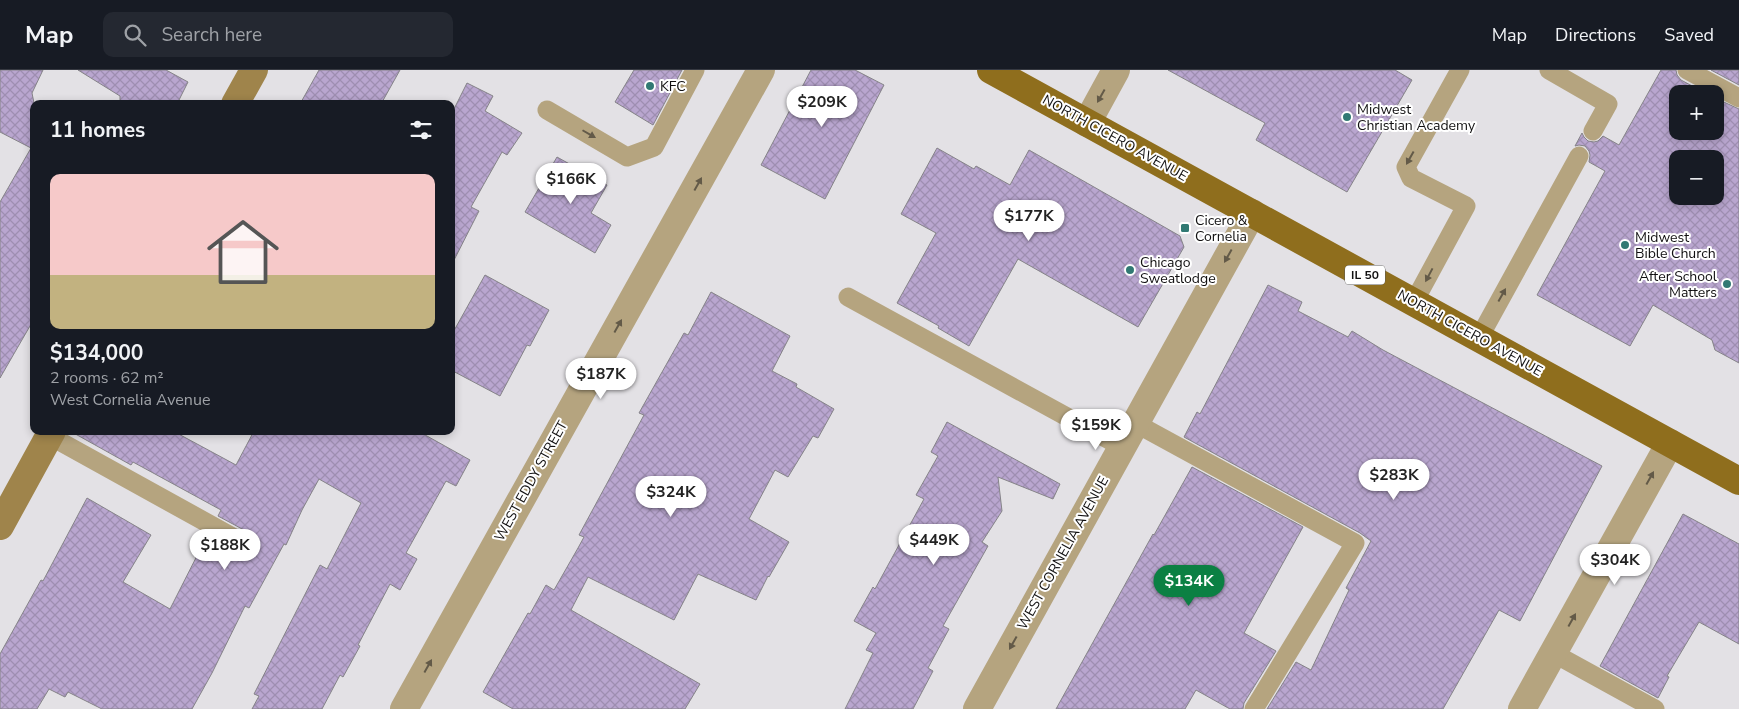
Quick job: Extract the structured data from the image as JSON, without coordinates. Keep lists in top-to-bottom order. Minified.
{"streets":{"main road":["NORTH CICERO AVENUE","IL 50"],"street":["WEST EDDY STREET","WEST CORNELIA AVENUE"]},"crossings":[["NORTH CICERO AVENUE","WEST CORNELIA AVENUE"]],"one_way":["WEST EDDY STREET","WEST CORNELIA AVENUE"],"places":{"other":["KFC","Midwest Christian Academy","Midwest Bible Church","Chicago Sweatlodge","After School Matters"],"transit":["Cicero & Cornelia"]},"page":{"header":"Map","search":"Search here","nav":["Map","Directions","Saved"],"map_buttons":["+","−"],"price":["$209K","$166K","$177K","$187K","$159K","$283K","$324K","$449K","$188K","$304K","$134K"],"heading":"11 homes","list":[{"name":"$134,000","note":"2 rooms · 62 m² · West Cornelia Avenue"}]}}
